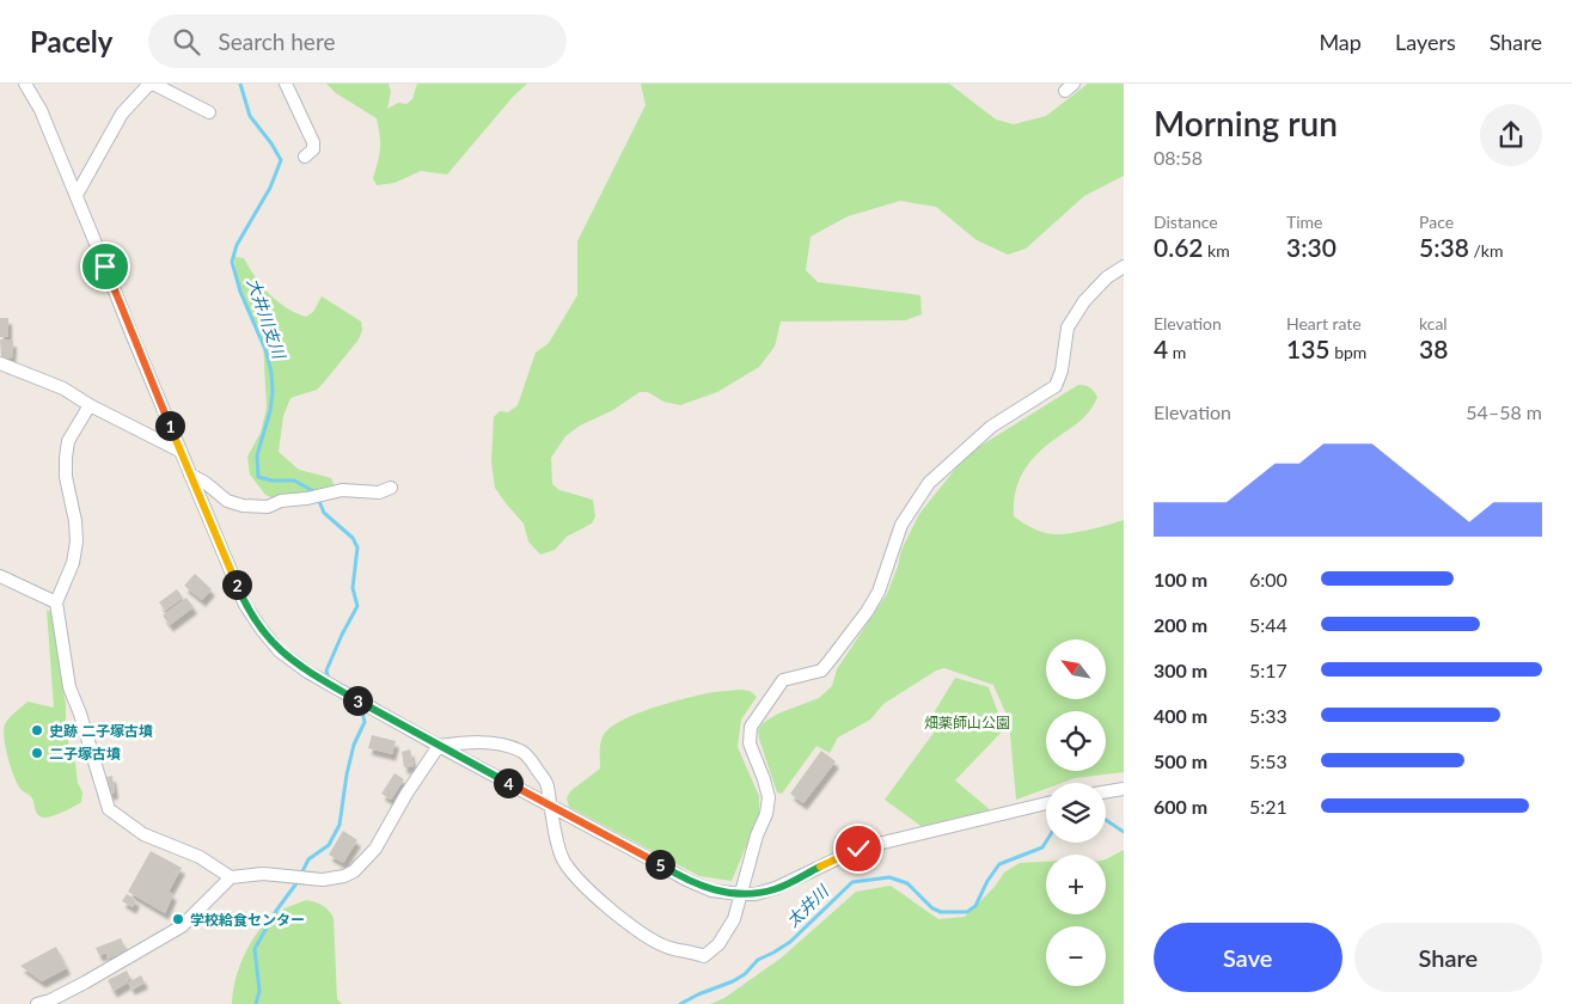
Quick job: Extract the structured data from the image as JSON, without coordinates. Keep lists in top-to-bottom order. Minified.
{"water":["大井川支川","太井川"],"parks":["畑薬師山公園"],"places":["史跡 二子塚古墳","二子塚古墳","学校給食センター"],"north":"top left","page":{"header":"Pacely","search":"Search here","nav":["Map","Layers","Share"],"heading":["Morning run","08:58"],"stats":[["Distance","0.62 km"],["Time","3:30"],["Pace","5:38 /km"],["Elevation","4 m"],["Heart rate","135 bpm"],["kcal","38"]],"chart":["Elevation","54–58 m"],"pins":["1","2","3","4","5"],"list":[{"name":"100 m","note":"6:00"},{"name":"200 m","note":"5:44"},{"name":"300 m","note":"5:17"},{"name":"400 m","note":"5:33"},{"name":"500 m","note":"5:53"},{"name":"600 m","note":"5:21"}],"map_buttons":["+","−"],"buttons":["Save","Share"]}}
